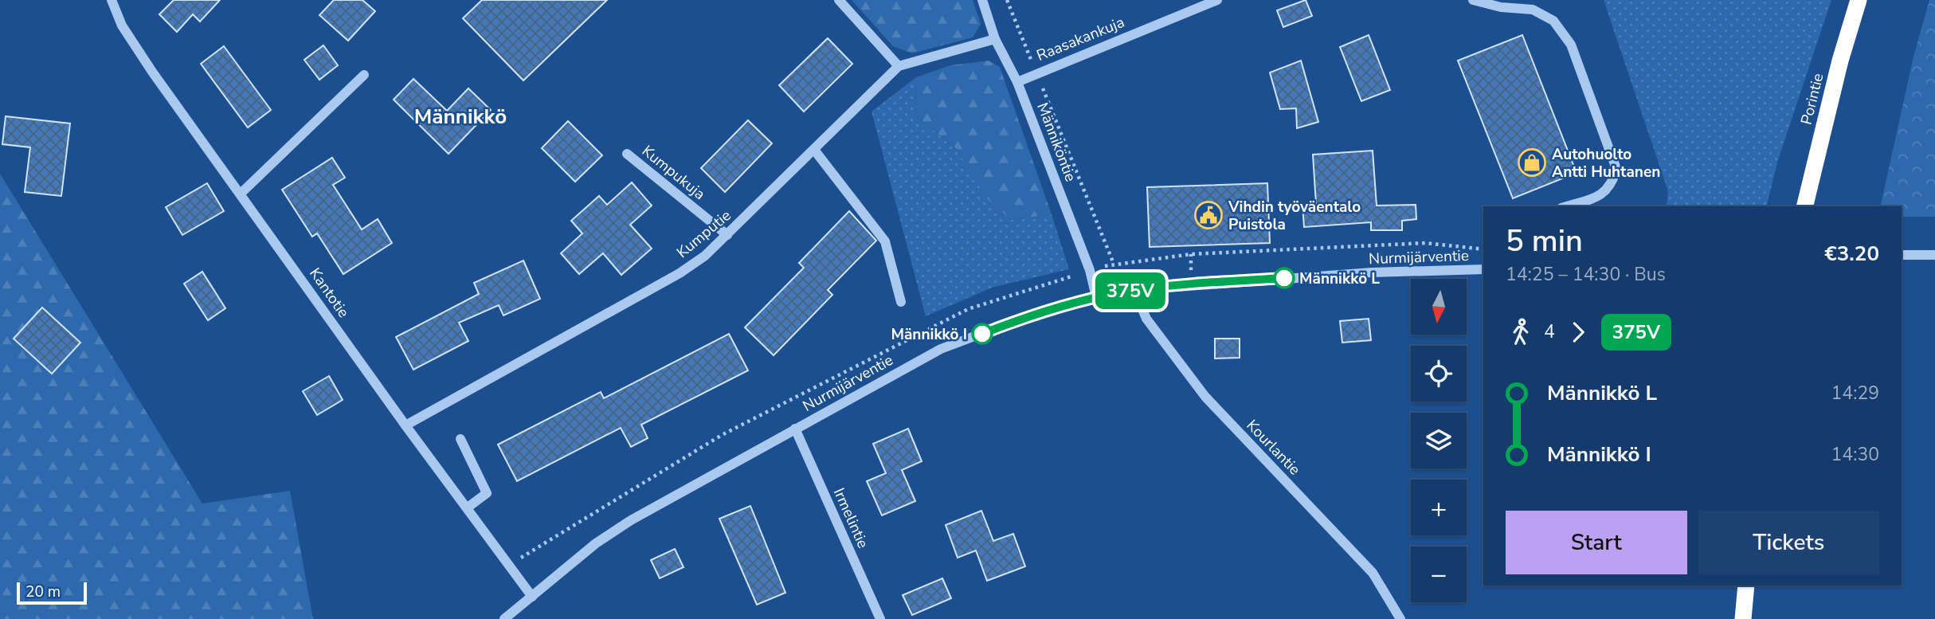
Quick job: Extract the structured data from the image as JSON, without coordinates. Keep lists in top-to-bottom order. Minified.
{"streets":{"highway":["Porintie"],"street":["Raasakankuja","Männiköntie","Kumpukuja","Kumputie","Nurmijärventie","Kantotie","Kourlantie","Irmelintie"]},"crossings":[["Raasakankuja","Männiköntie"],["Männiköntie","Kumputie"],["Männiköntie","Nurmijärventie"],["Kumpukuja","Kumputie"],["Kumputie","Kantotie"],["Nurmijärventie","Kantotie"],["Nurmijärventie","Kourlantie"],["Nurmijärventie","Irmelintie"]],"districts":["Männikkö"],"places":{"shop":["Autohuolto Antti Huhtanen"],"public building":["Vihdin työväentalo Puistola"],"other":["Männikkö L","Männikkö I"]},"lines":["bus line 375V"],"scale_bar":"20 m","north":"bottom","page":{"on_map":"375V","heading":["5 min","14:25 – 14:30 · Bus","€3.20"],"map_buttons":["+","−"],"legs":["4","375V"],"list":[{"name":"Männikkö L","value":"14:29"},{"name":"Männikkö I","value":"14:30"}],"buttons":["Start","Tickets"],"scale":"20 m"}}
